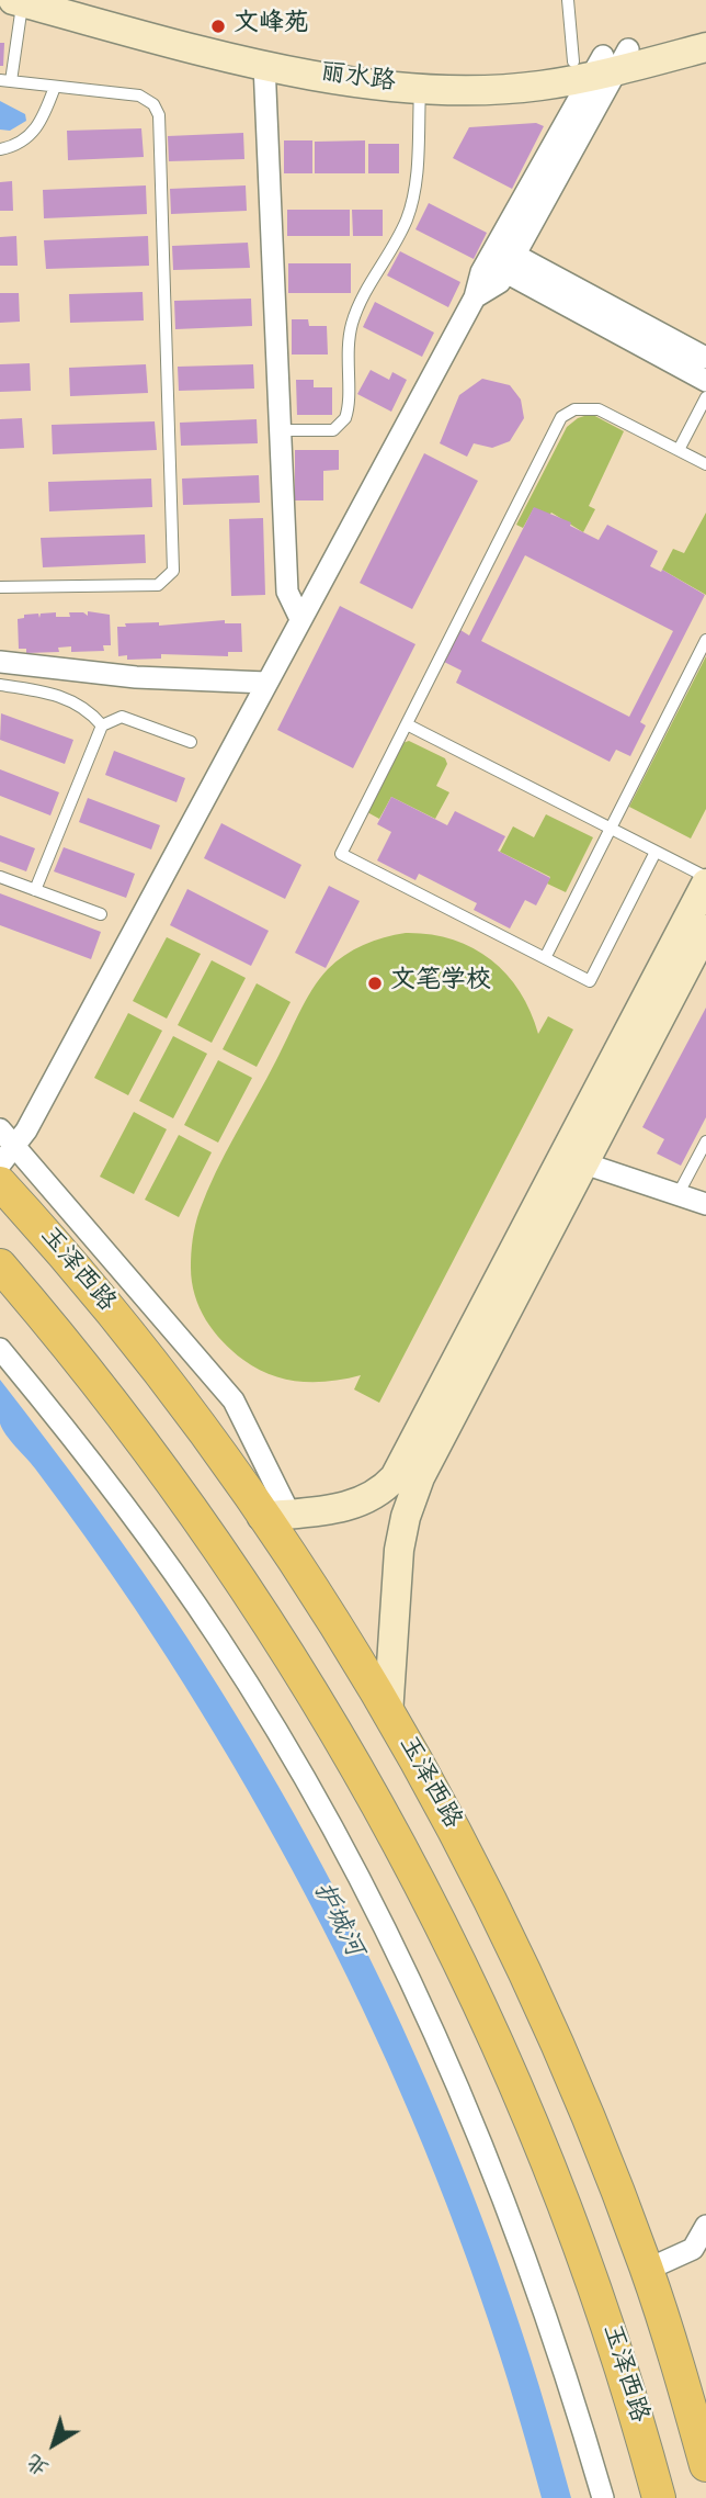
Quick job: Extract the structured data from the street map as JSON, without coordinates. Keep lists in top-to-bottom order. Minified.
{"streets":{"main road":["玉泽西路"],"street":["丽水路"]},"water":["护城河"],"places":["文峰苑","文笔学校"],"north":"bottom left"}
